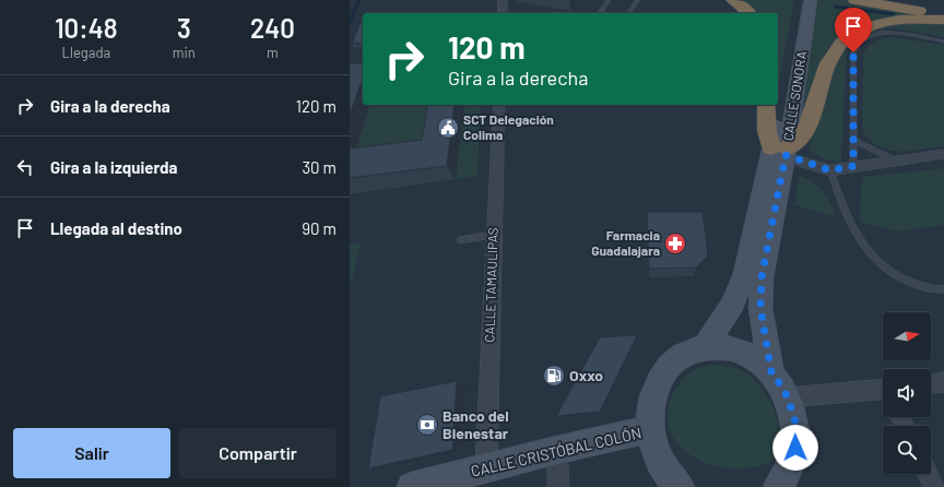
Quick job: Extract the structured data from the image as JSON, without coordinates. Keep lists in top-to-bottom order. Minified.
{"streets":{"street":["CALLE SONORA","CALLE TAMAULIPAS","CALLE CRISTÓBAL COLÓN"]},"crossings":[["CALLE SONORA","CALLE CRISTÓBAL COLÓN"],["CALLE TAMAULIPAS","CALLE CRISTÓBAL COLÓN"]],"places":{"public building":["SCT Delegación Colima"],"pharmacy":["Farmacia Guadalajara"],"fuel station":["Oxxo"],"bank":["Banco del Bienestar"]},"north":"right","page":{"eta":["10:48","Llegada","3","min","240","m"],"turn":["120 m","Gira a la derecha"],"list":[{"name":"Gira a la derecha","value":"120 m"},{"name":"Gira a la izquierda","value":"30 m"},{"name":"Llegada al destino","value":"90 m"}],"buttons":["Salir","Compartir"]}}
